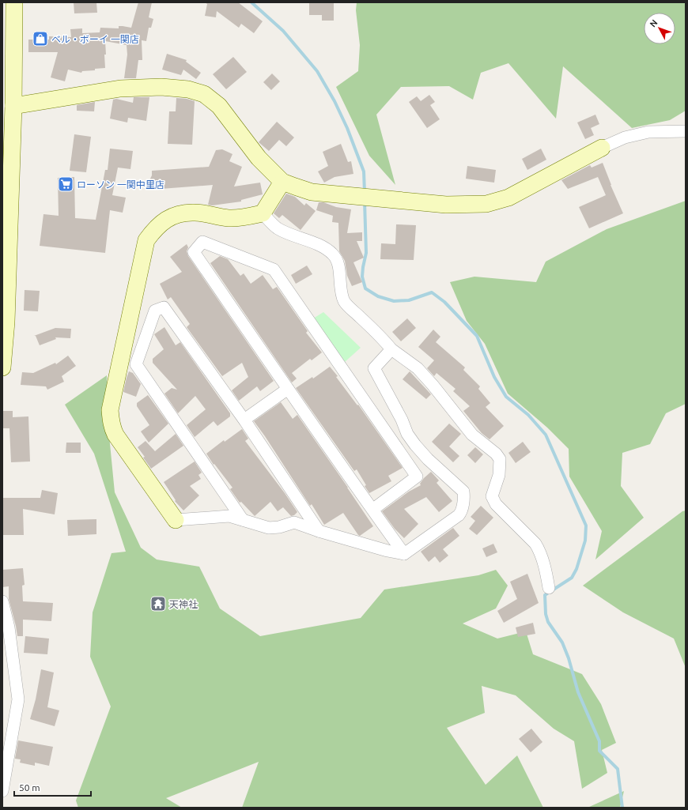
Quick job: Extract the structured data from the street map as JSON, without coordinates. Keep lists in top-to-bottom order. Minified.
{"places":{"shop":["ベル・ボーイ 一関店"],"supermarket":["ローソン 一関中里店"],"temple":["天神社"]},"scale_bar":"50 m","north":"top left"}
